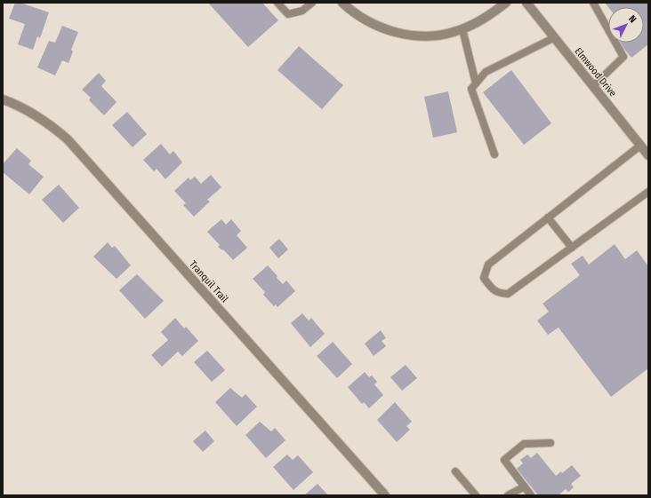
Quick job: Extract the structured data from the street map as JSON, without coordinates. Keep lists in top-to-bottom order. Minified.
{"streets":{"street":["Elmwood Drive","Tranquil Trail"]},"north":"top right"}
